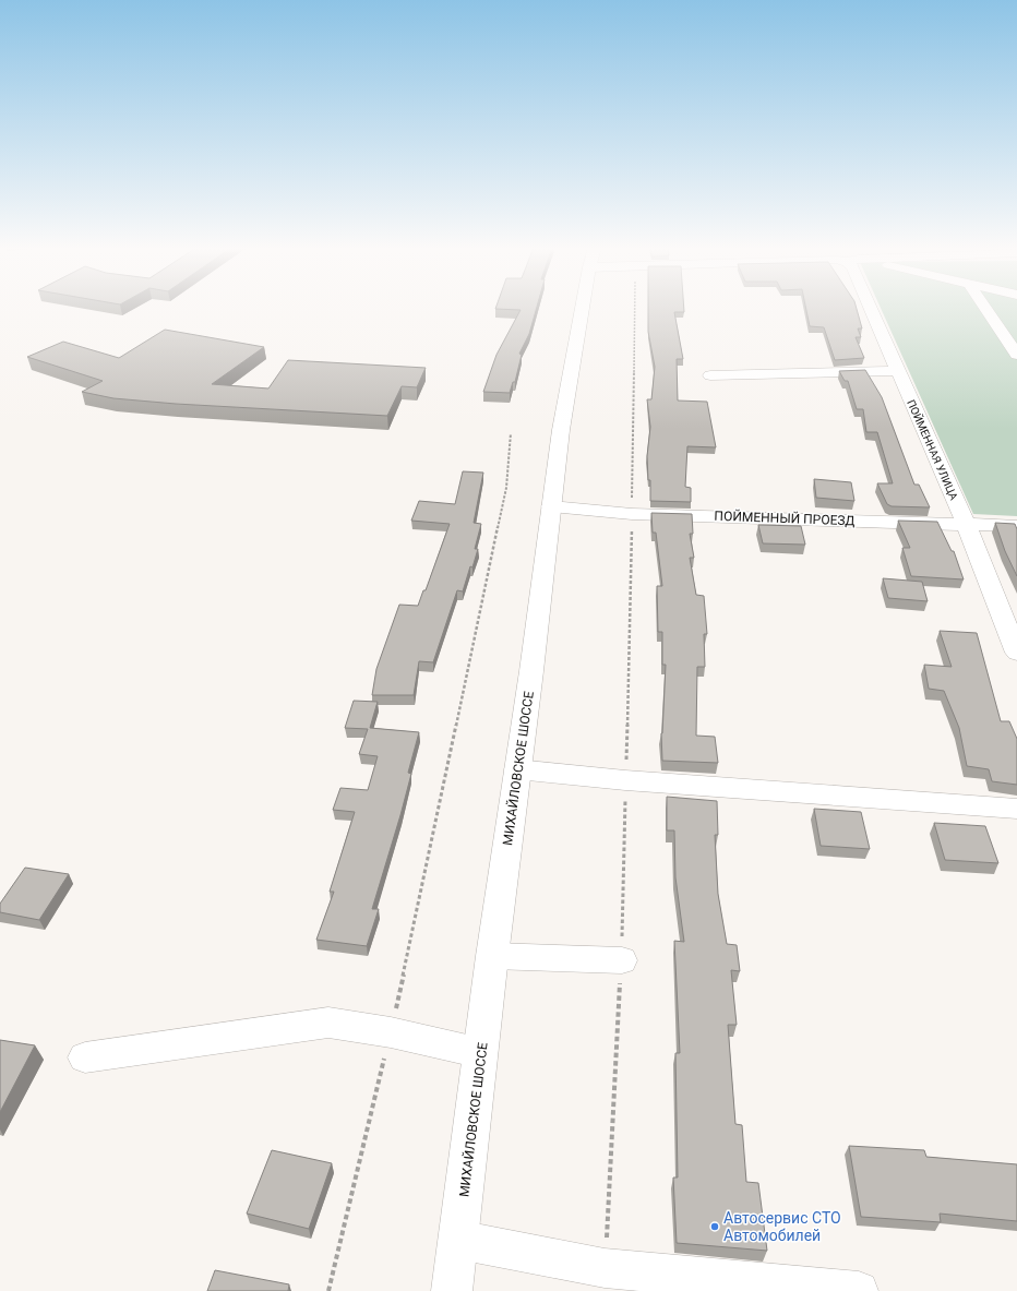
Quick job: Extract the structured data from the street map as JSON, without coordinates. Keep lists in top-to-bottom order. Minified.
{"streets":{"main road":["МИХАЙЛОВСКОЕ ШОССЕ"],"street":["ПОЙМЕННАЯ УЛИЦА","ПОЙМЕННЫЙ ПРОЕЗД"]},"crossings":[["ПОЙМЕННАЯ УЛИЦА","ПОЙМЕННЫЙ ПРОЕЗД"],["ПОЙМЕННЫЙ ПРОЕЗД","МИХАЙЛОВСКОЕ ШОССЕ"]],"places":["Автосервис СТО Автомобилей"]}
